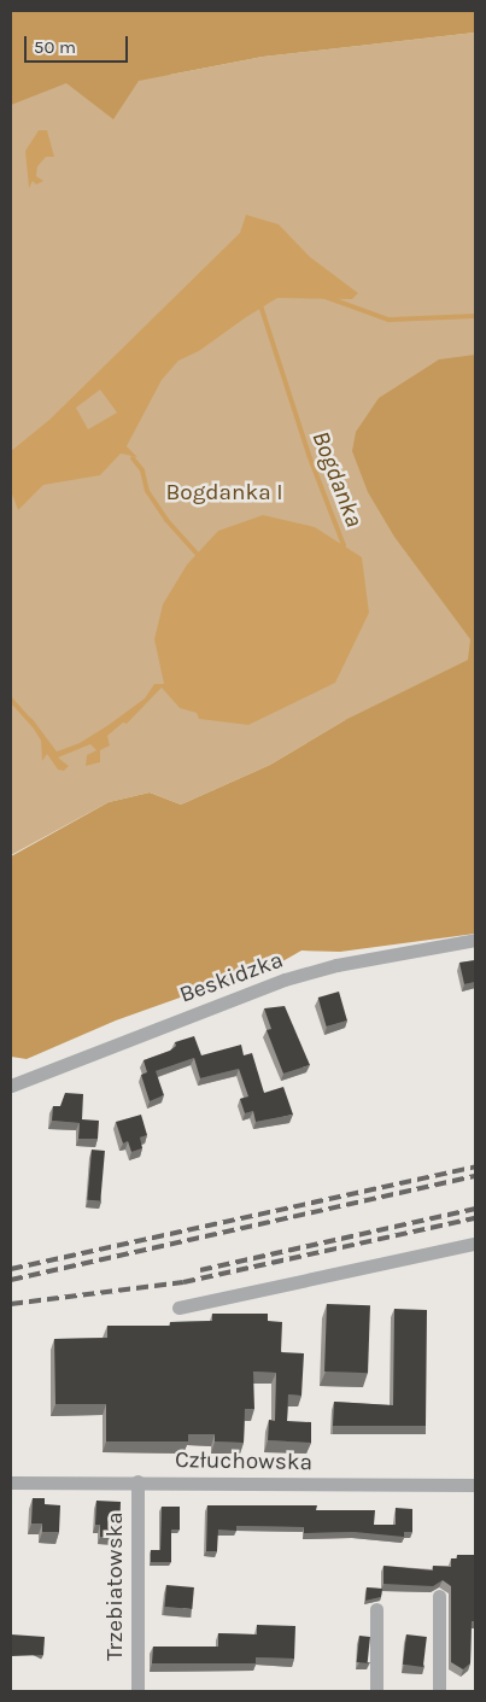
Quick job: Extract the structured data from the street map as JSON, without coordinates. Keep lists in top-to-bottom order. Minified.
{"streets":{"street":["Beskidzka","Człuchowska","Trzebiatowska"]},"crossings":[["Człuchowska","Trzebiatowska"]],"water":["Bogdanka"],"parks":["Bogdanka I"],"scale_bar":"50 m"}
